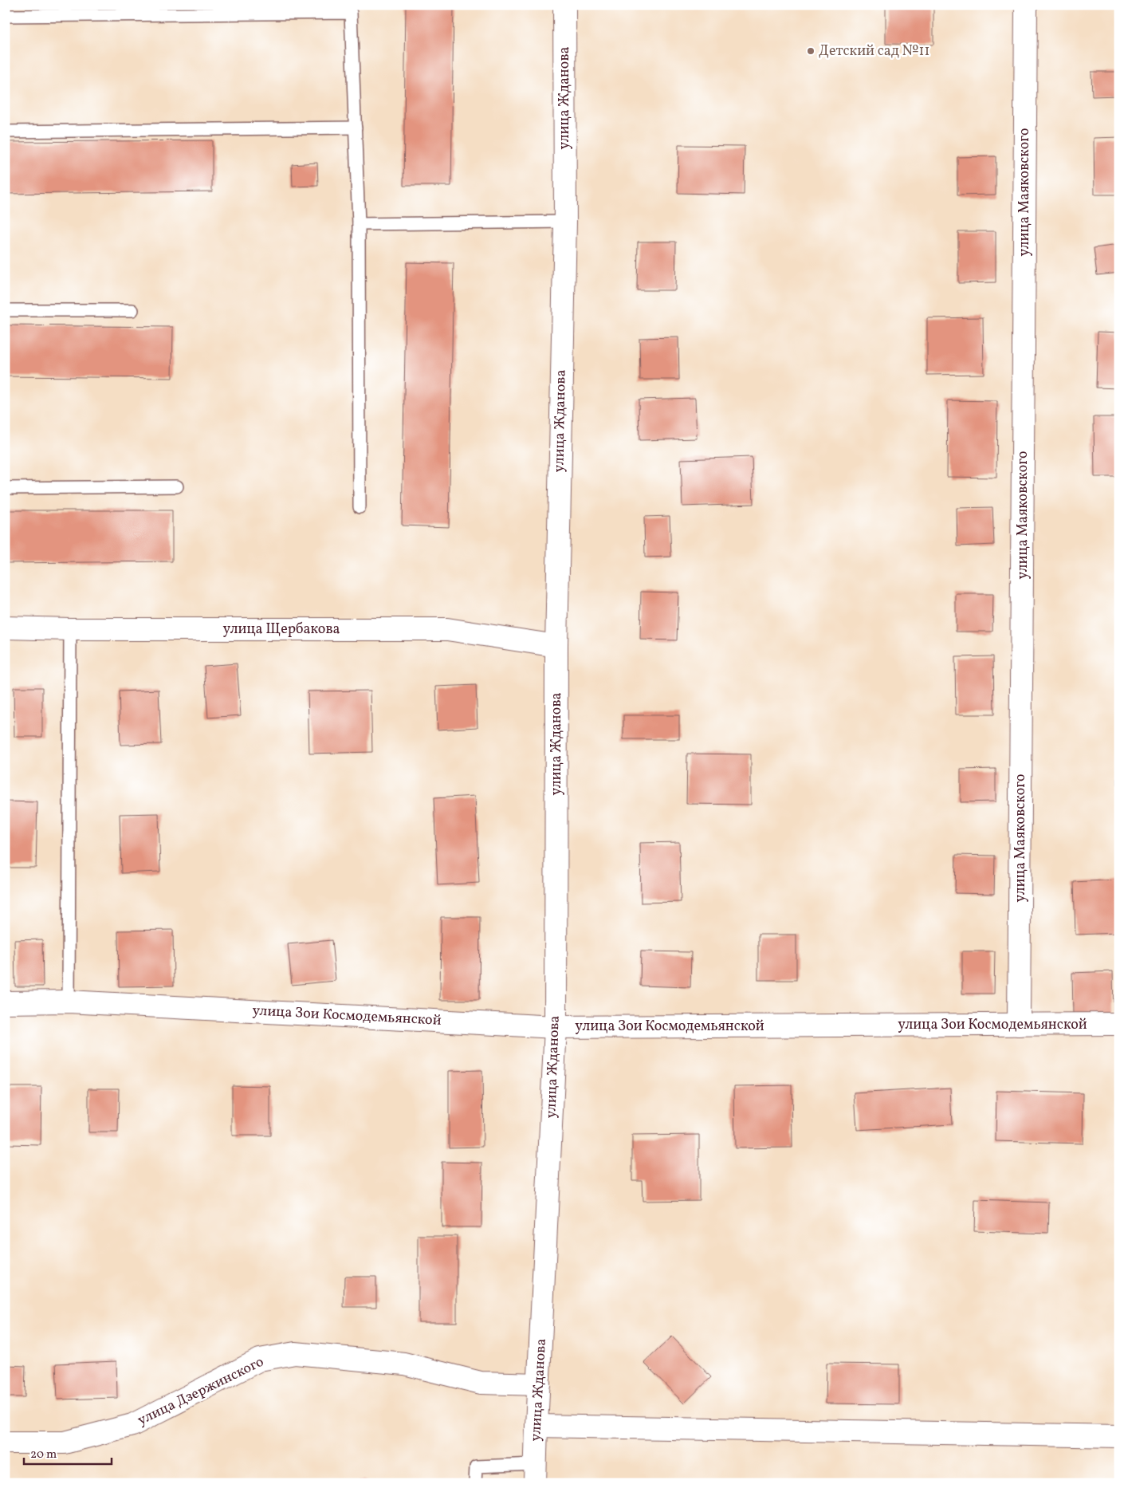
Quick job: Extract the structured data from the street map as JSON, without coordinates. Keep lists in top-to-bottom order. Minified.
{"streets":{"street":["улица Жданова","улица Маяковского","улица Щербакова","улица Зои Космодемьянской","улица Дзержинского"]},"crossings":[["улица Жданова","улица Щербакова"],["улица Жданова","улица Зои Космодемьянской"],["улица Жданова","улица Дзержинского"],["улица Маяковского","улица Зои Космодемьянской"]],"places":["Детский сад №11"],"scale_bar":"20 m"}
